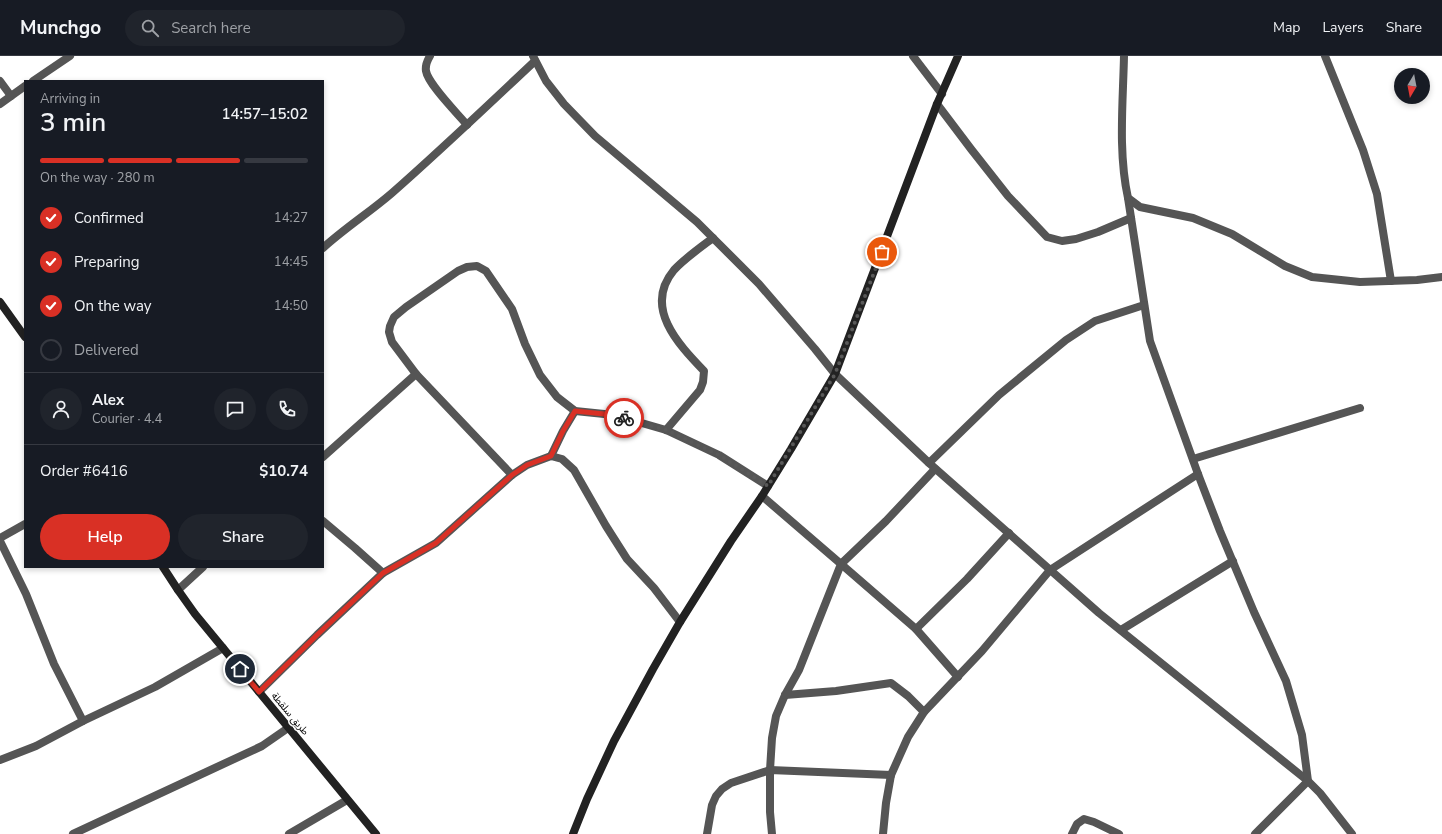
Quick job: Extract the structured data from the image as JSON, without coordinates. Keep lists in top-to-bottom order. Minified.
{"streets":{"street":["طريق سلقطة"]},"north":"bottom","page":{"header":"Munchgo","search":"Search here","nav":["Map","Layers","Share"],"heading":["3 min","Arriving in","14:57–15:02"],"panel":["Alex","Courier · 4.4","Order #6416","$10.74"],"bar":"On the way · 280 m","list":[["Confirmed","14:27"],["Preparing","14:45"],["On the way","14:50"],"Delivered"],"buttons":["Help","Share"]}}
